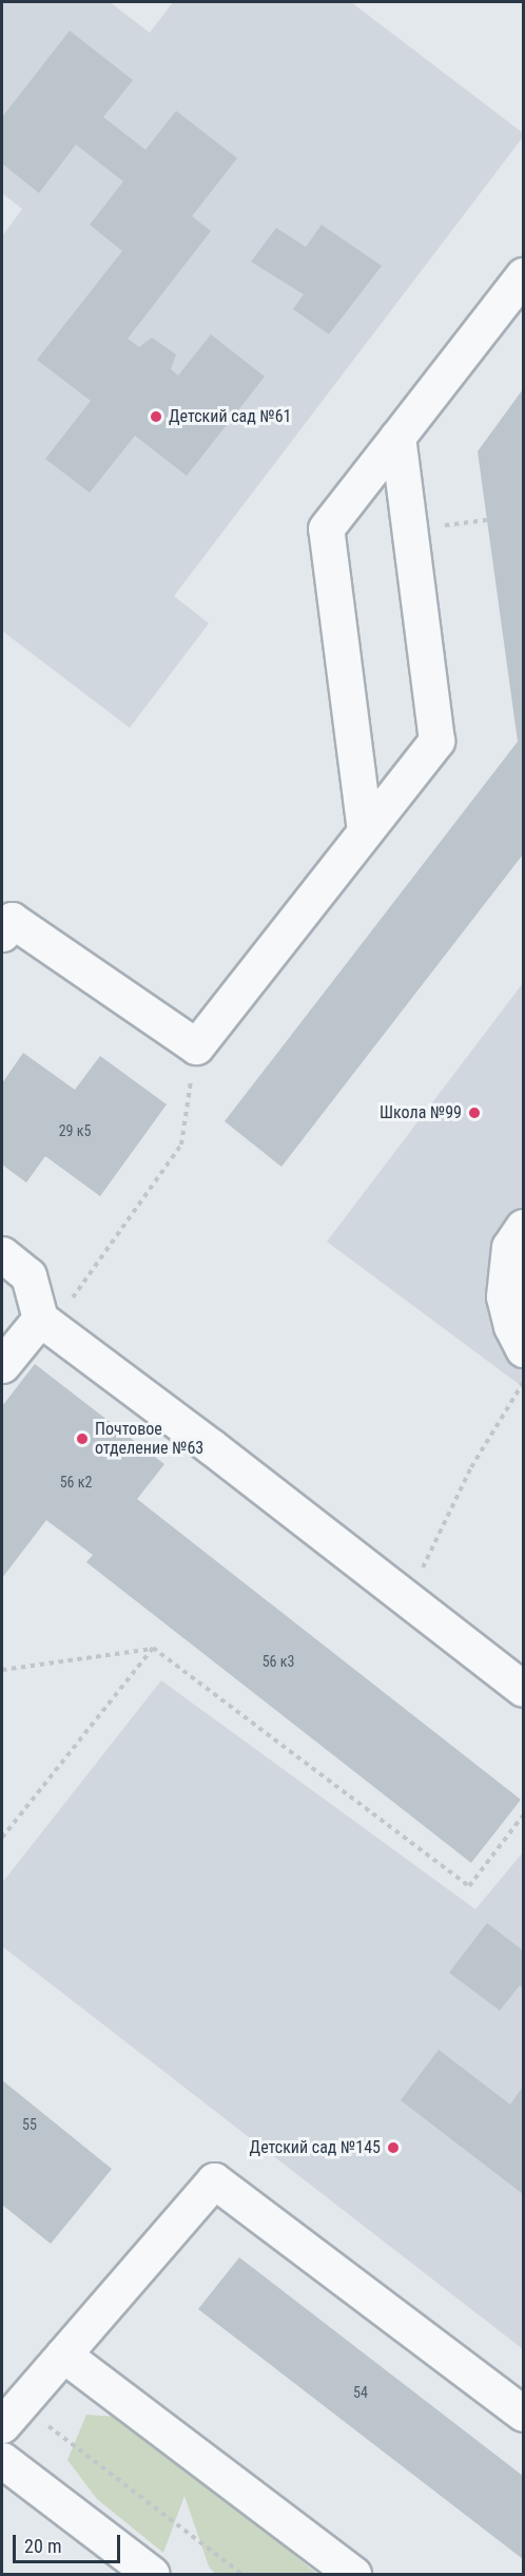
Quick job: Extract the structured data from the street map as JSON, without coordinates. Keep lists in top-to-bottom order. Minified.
{"places":["Детский сад №61","Школа №99","Почтовое отделение №63","Детский сад №145"],"house_numbers":["29 к5","56 к2","56 к3","55","54"],"scale_bar":"20 m"}
